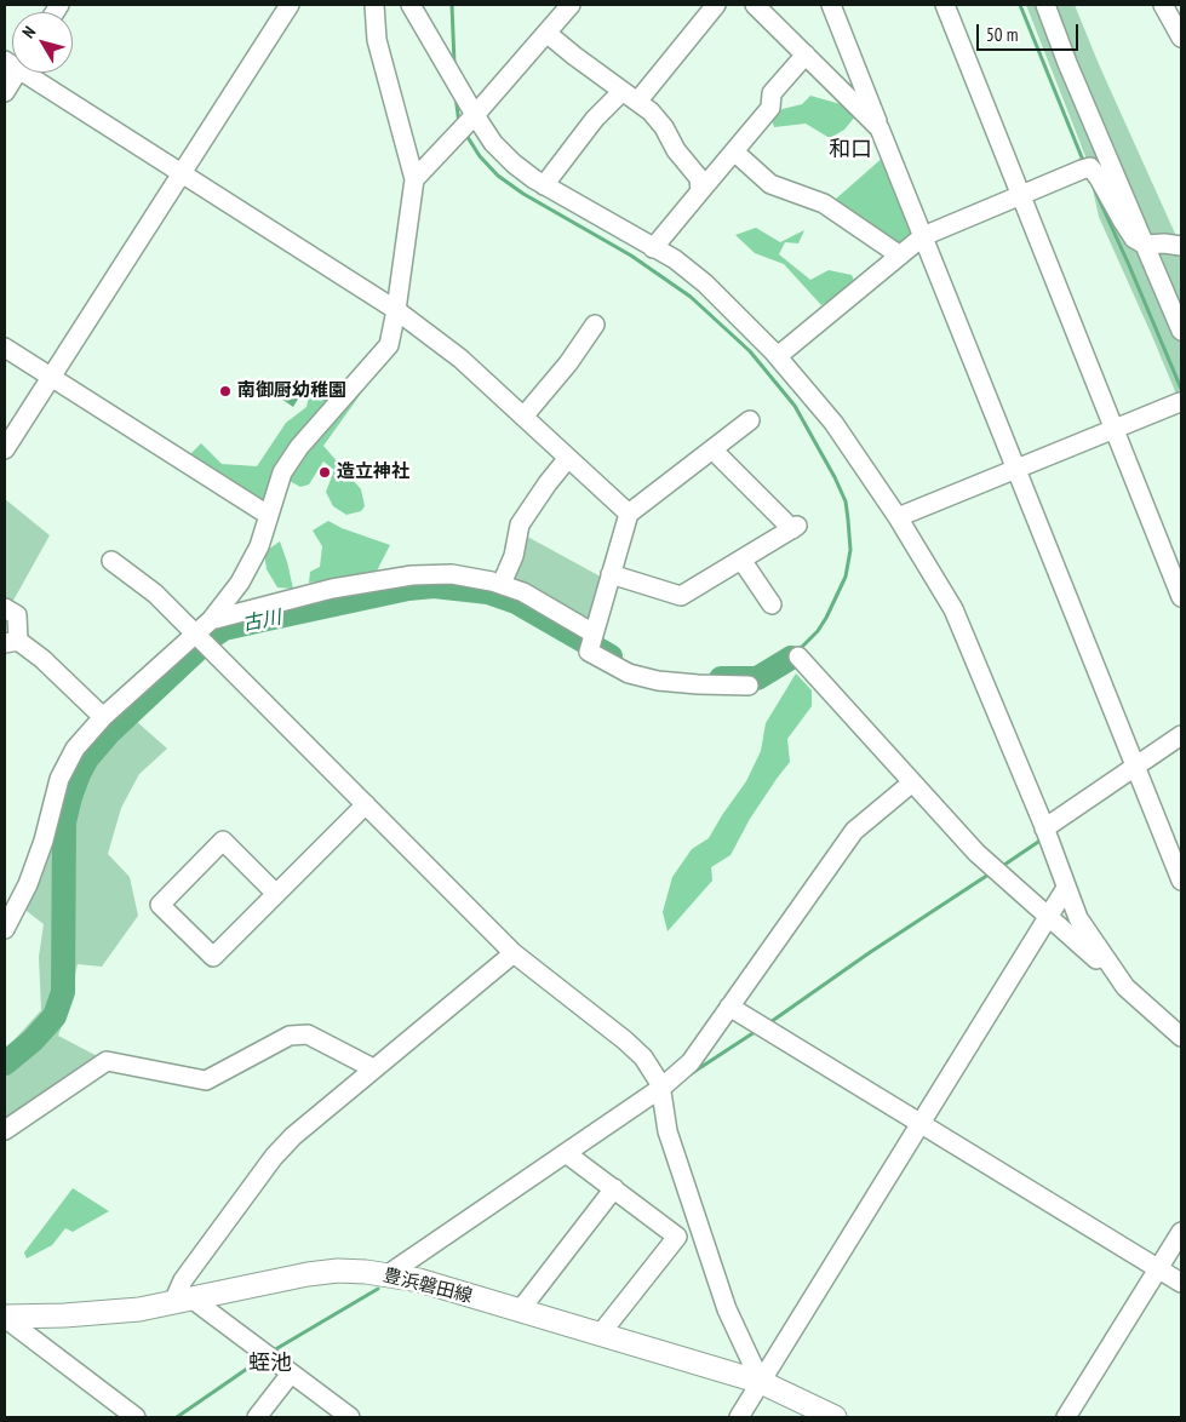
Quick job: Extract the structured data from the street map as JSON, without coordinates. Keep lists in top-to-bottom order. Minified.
{"streets":{"main road":["豊浜磐田線"]},"districts":["和口","蛭池"],"water":["古川"],"places":["南御厨幼稚園","造立神社"],"scale_bar":"50 m","north":"top left"}
